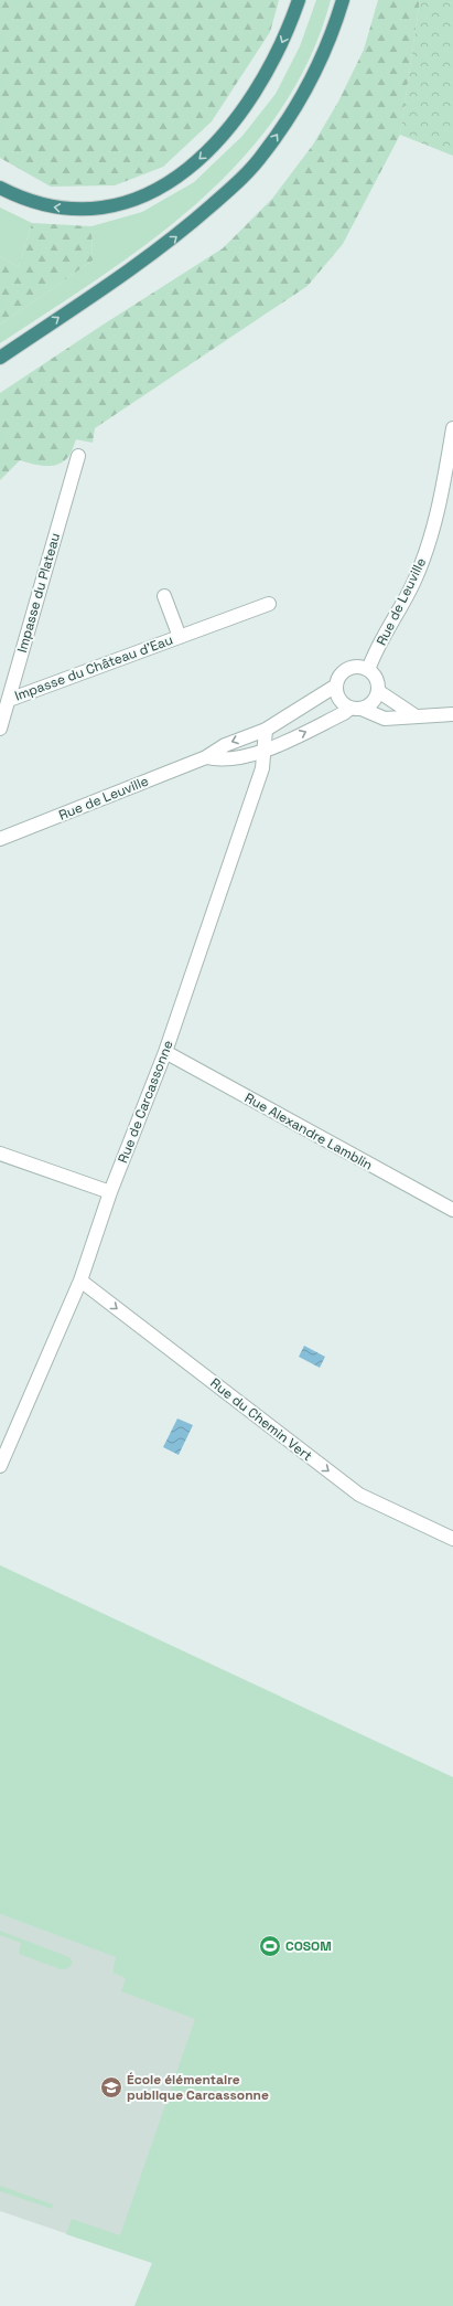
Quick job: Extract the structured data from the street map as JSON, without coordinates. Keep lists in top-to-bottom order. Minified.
{"streets":{"street":["Impasse du Plateau","Rue de Leuville","Impasse du Château d'Eau","Rue de Carcassonne","Rue Alexandre Lamblin","Rue du Chemin Vert"]},"crossings":[["Impasse du Plateau","Impasse du Château d'Eau"],["Rue de Leuville","Rue de Carcassonne"],["Rue de Carcassonne","Rue Alexandre Lamblin"],["Rue de Carcassonne","Rue du Chemin Vert"]],"one_way":["Rue du Chemin Vert"],"places":{"sports":["COSOM"],"school or university":["École élémentaire publique Carcassonne"]}}
